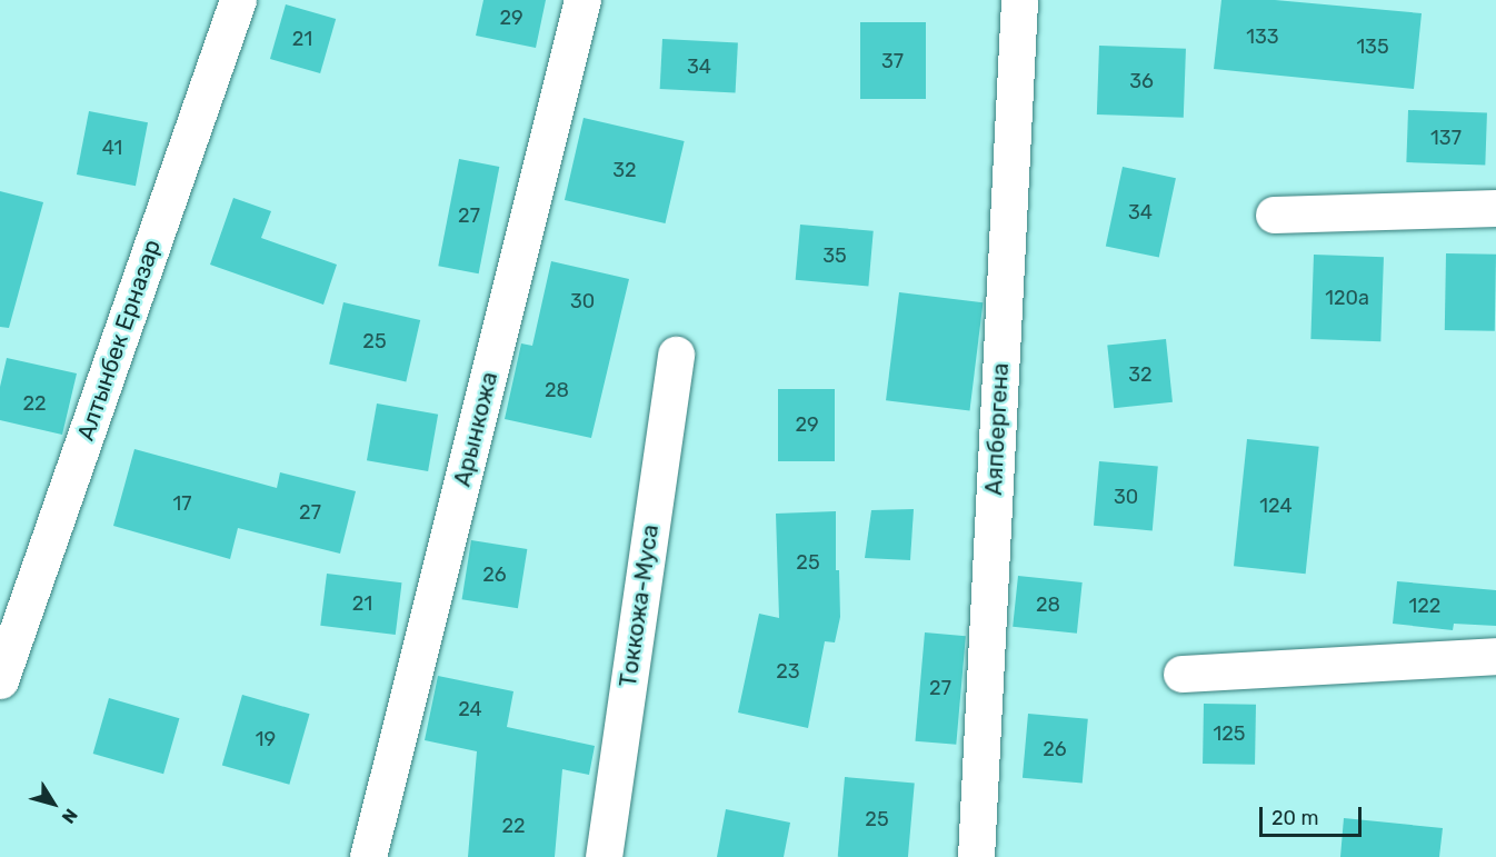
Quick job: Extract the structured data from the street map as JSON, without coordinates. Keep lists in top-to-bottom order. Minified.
{"streets":{"street":["Алтынбек Ерназар","Арынкожа","Аяпбергена","Токкожа-Муса"]},"house_numbers":["29","133","21","135","37","34","36","137","41","32","34","27","35","120а","30","25","32","28","22","29","30","17","124","27","25","26","21","28","122","23","27","24","125","19","26","25","22"],"scale_bar":"20 m","north":"bottom right"}
